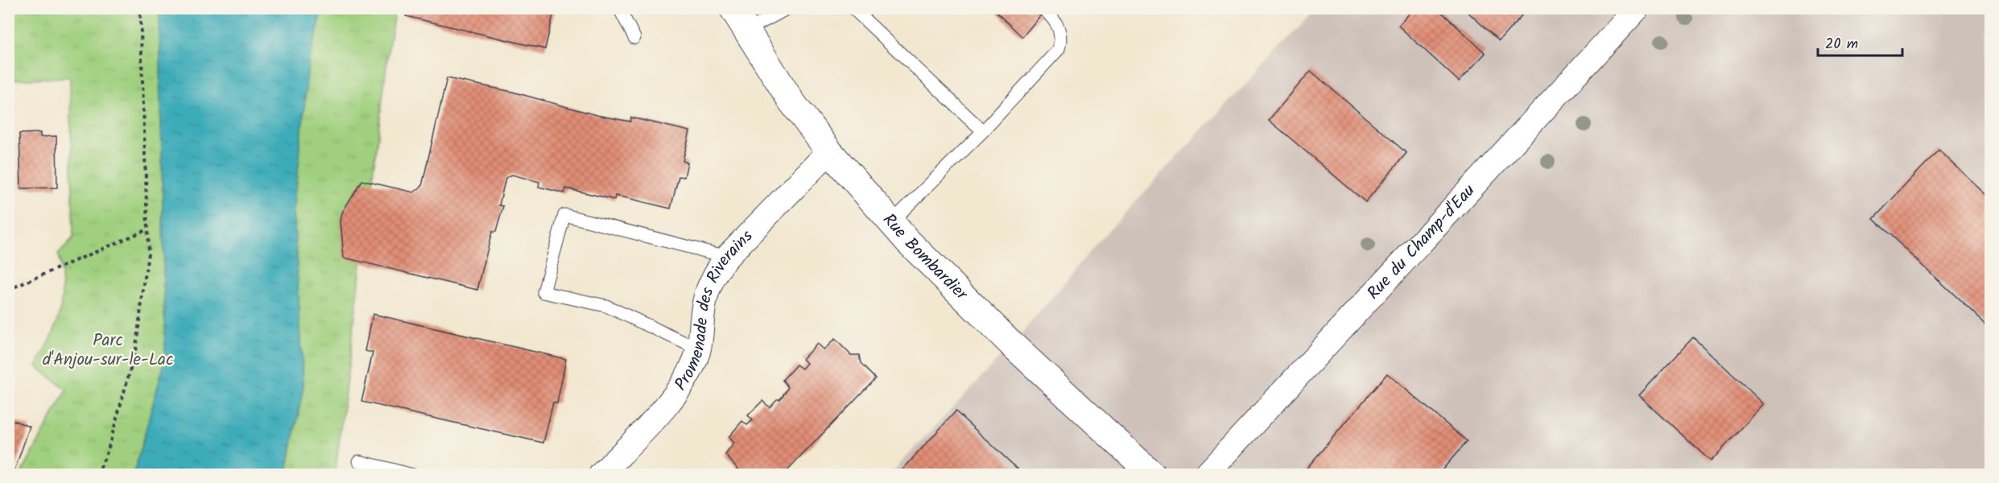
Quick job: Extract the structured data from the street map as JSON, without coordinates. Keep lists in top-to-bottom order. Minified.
{"streets":{"street":["Rue du Champ-d'Eau","Rue Bombardier","Promenade des Riverains"]},"crossings":[["Rue Bombardier","Promenade des Riverains"]],"parks":["Parc d'Anjou-sur-le-Lac"],"scale_bar":"20 m"}
